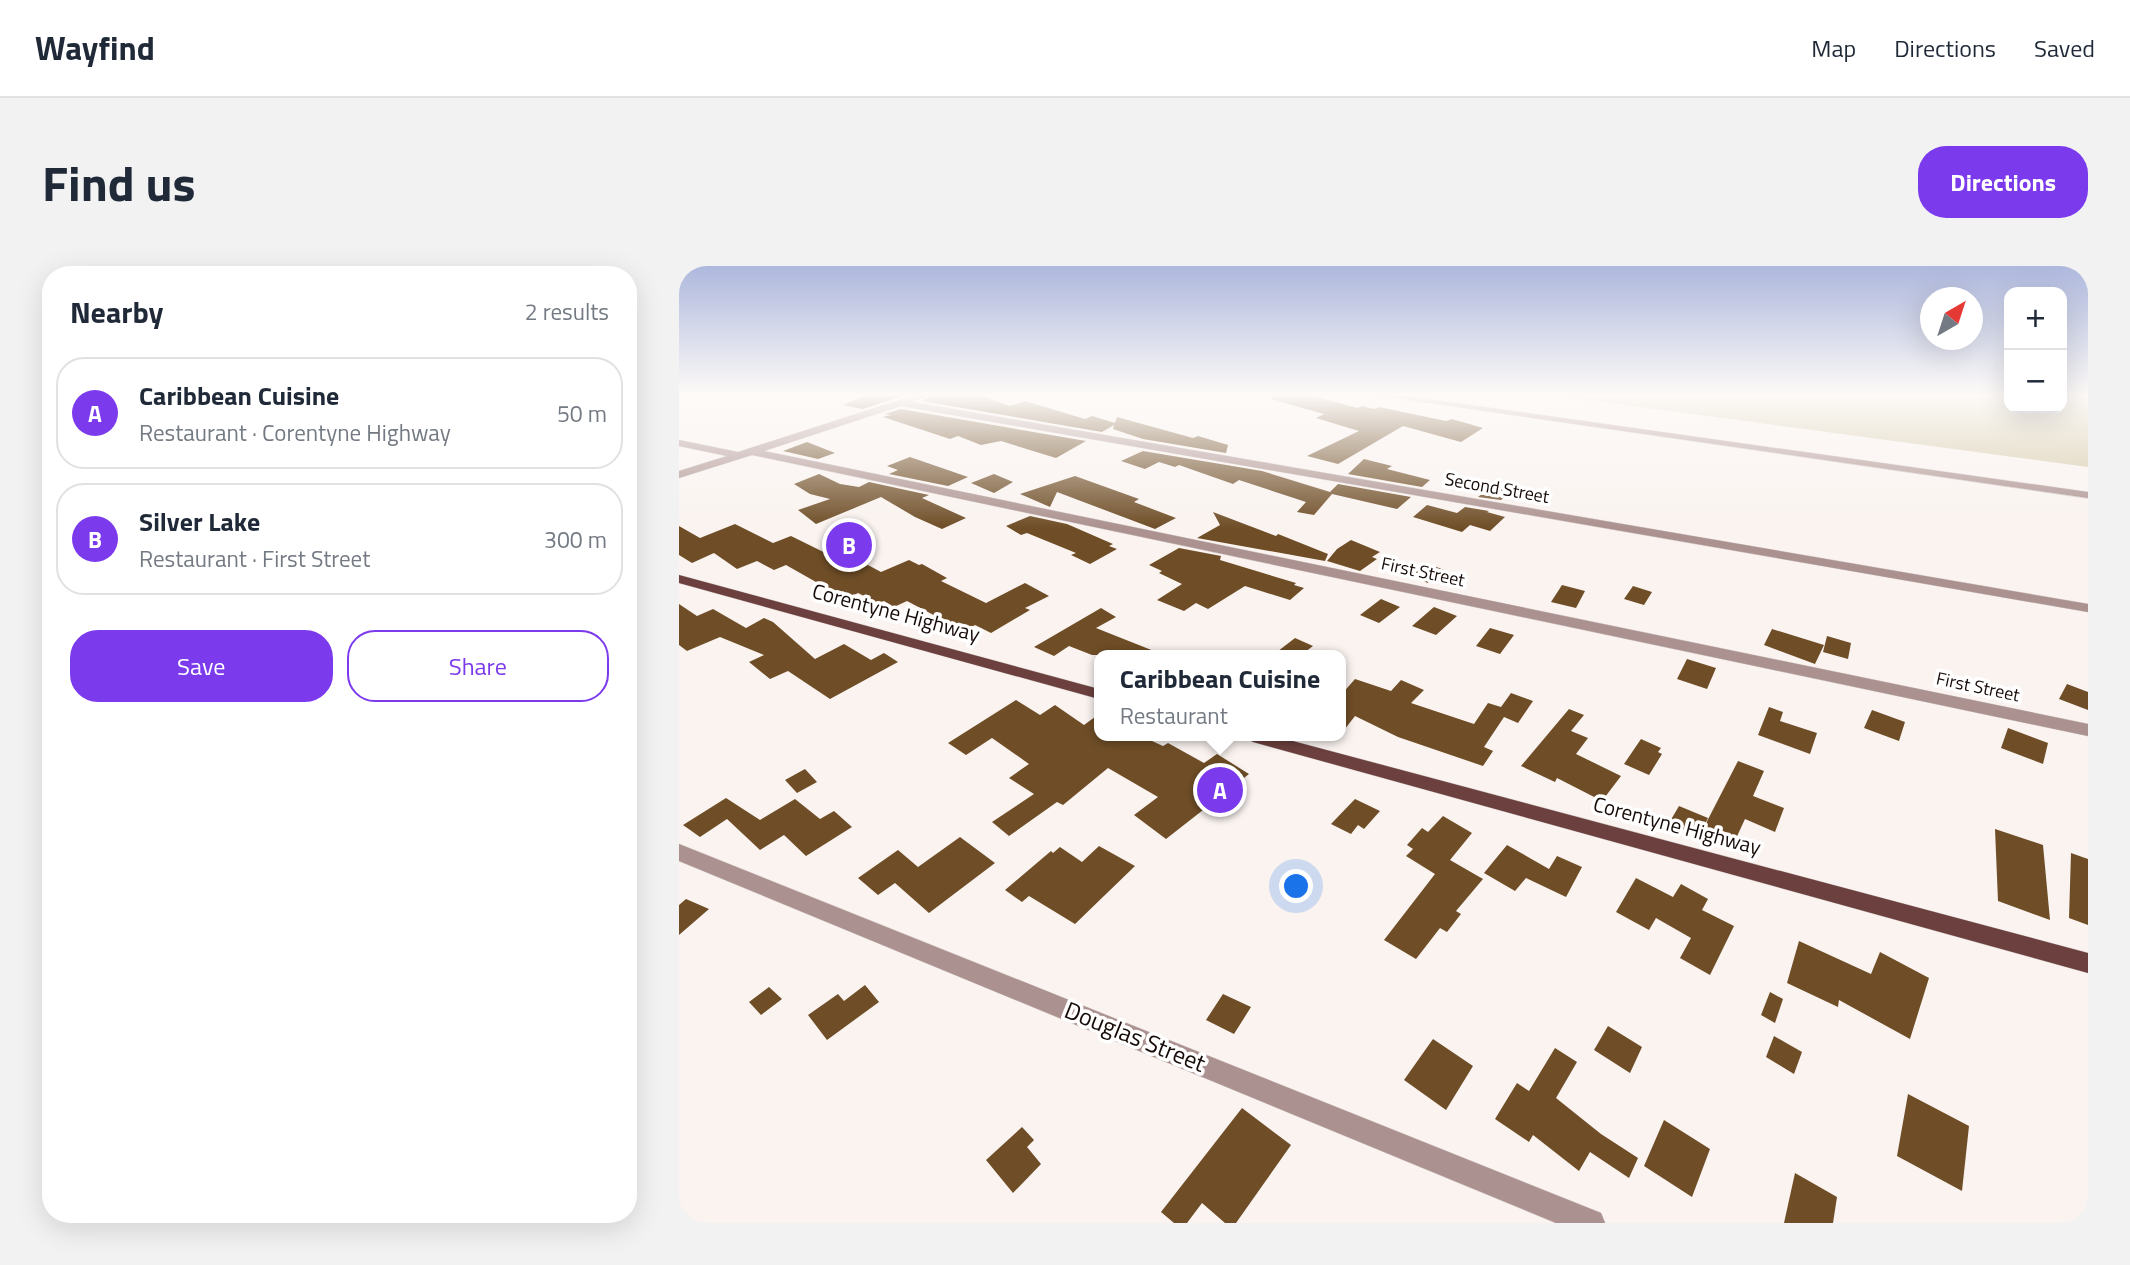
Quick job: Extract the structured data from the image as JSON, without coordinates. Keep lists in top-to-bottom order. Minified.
{"streets":{"main road":["Corentyne Highway"],"street":["Second Street","First Street","Douglas Street"]},"north":"top right","page":{"header":"Wayfind","nav":["Map","Directions","Saved"],"title":"Find us","buttons":["Directions",["Save","Share"]],"heading":["Nearby","2 results"],"map_buttons":["+","−"],"list":[{"mark":"A","name":"Caribbean Cuisine","note":"Restaurant · Corentyne Highway","value":"50 m"},{"mark":"B","name":"Silver Lake","note":"Restaurant · First Street","value":"300 m"}],"pins":["B","A"],"popup":["Caribbean Cuisine","Restaurant"]}}
